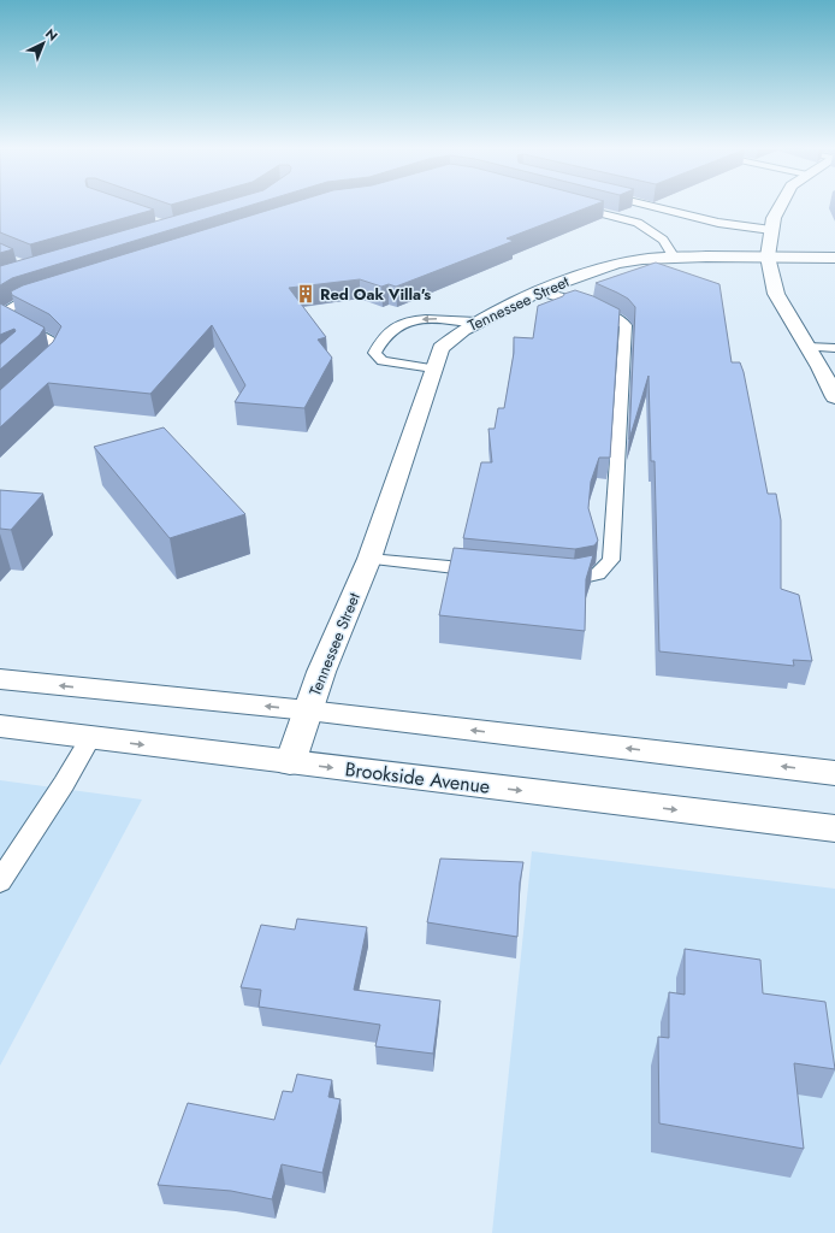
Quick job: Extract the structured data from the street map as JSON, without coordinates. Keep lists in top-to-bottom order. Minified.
{"streets":{"main road":["Tennessee Street","Brookside Avenue"]},"crossings":[["Tennessee Street","Brookside Avenue"]],"places":{"building":["Red Oak Villa's"]},"north":"top right"}
